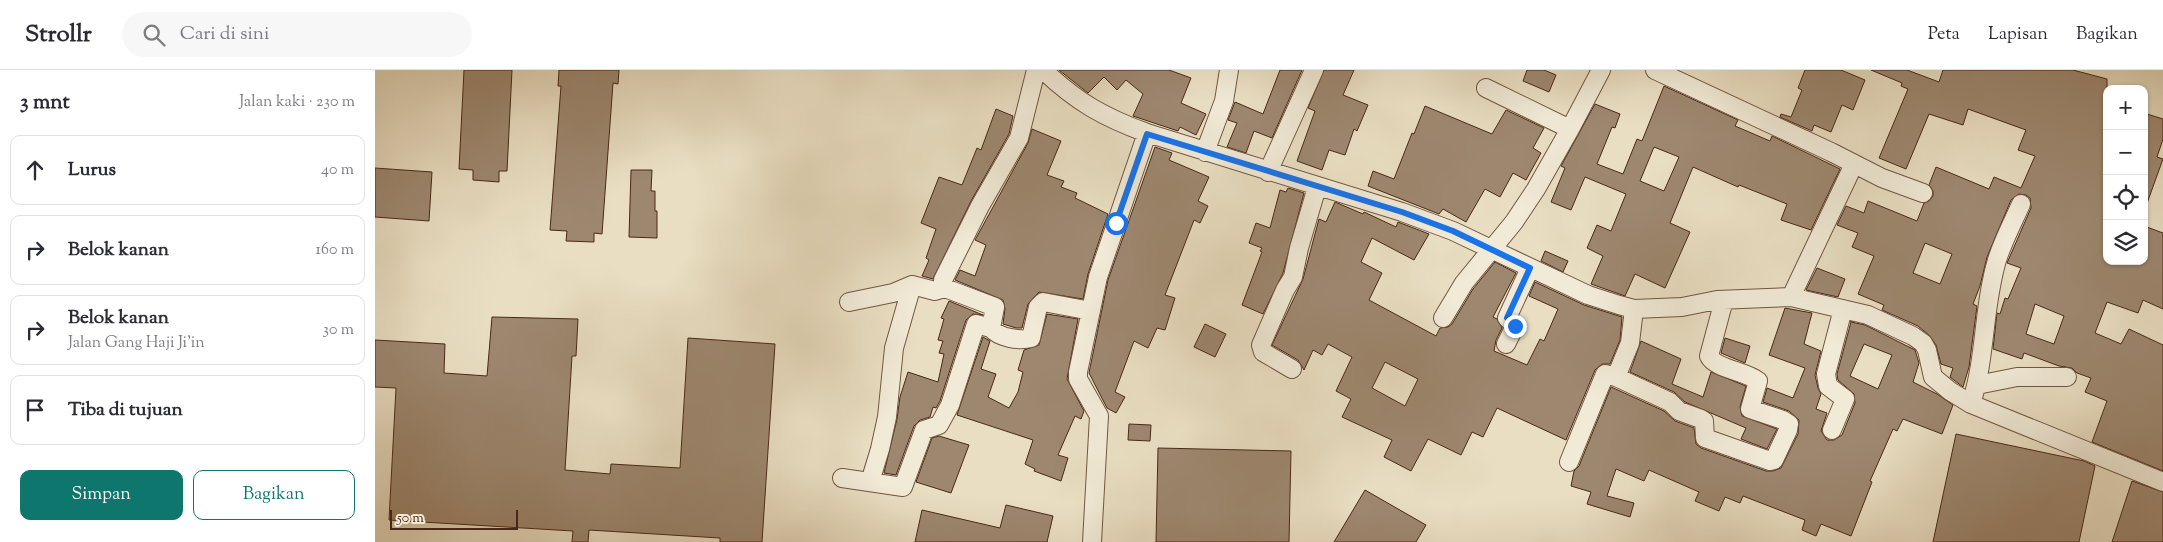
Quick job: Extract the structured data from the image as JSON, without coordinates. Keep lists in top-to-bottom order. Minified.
{"scale_bar":"50 m","page":{"header":"Strollr","search":"Cari di sini","nav":["Peta","Lapisan","Bagikan"],"heading":["3 mnt","Jalan kaki · 230 m"],"map_buttons":["+","−"],"list":[["Lurus","40 m"],["Belok kanan","160 m"],["Belok kanan","Jalan Gang Haji Ji'in","30 m"],"Tiba di tujuan"],"buttons":["Simpan","Bagikan"],"scale":"50 m"}}
